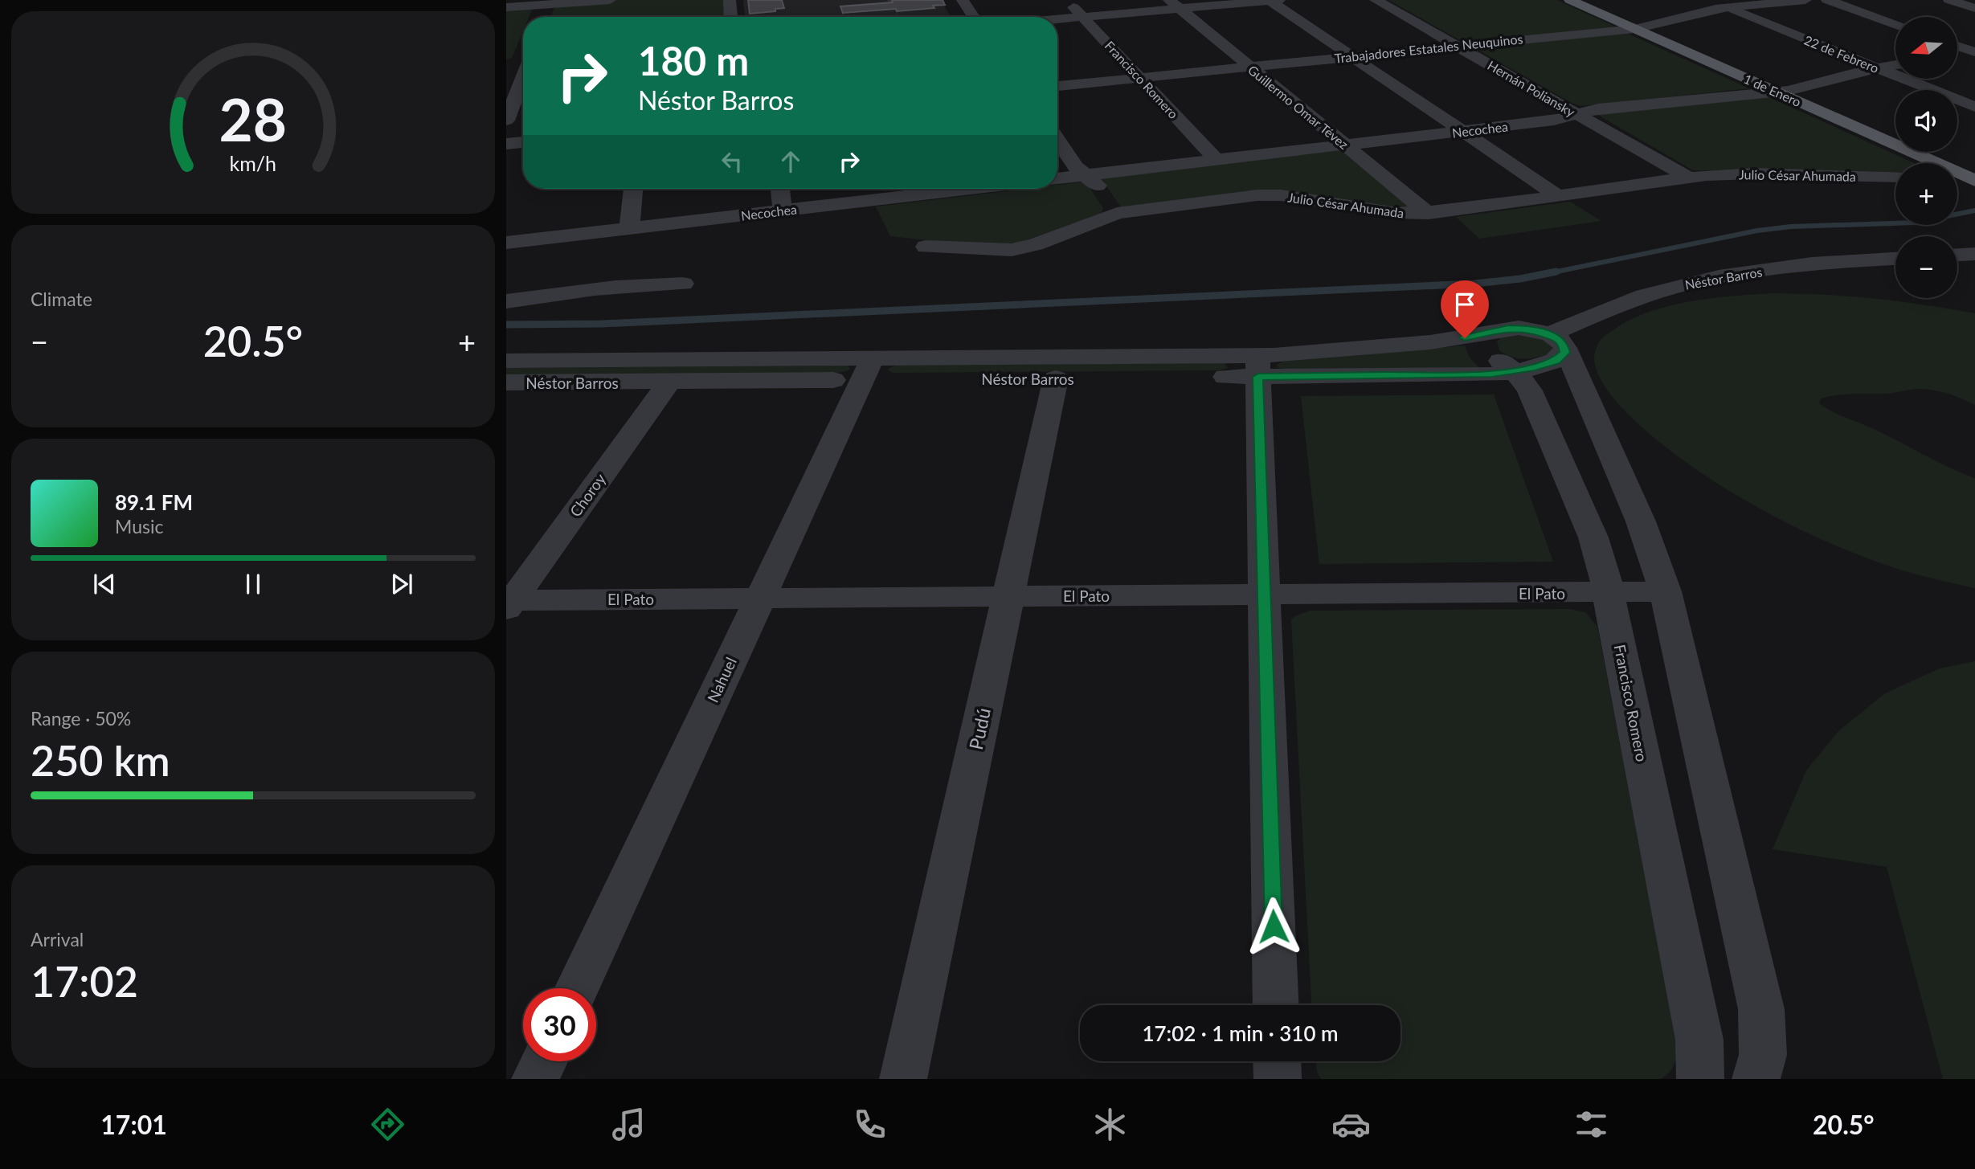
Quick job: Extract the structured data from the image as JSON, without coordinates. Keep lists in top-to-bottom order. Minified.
{"streets":{"main road":["1 de Enero"],"street":["Trabajadores Estatales Neuquinos","22 de Febrero","Francisco Romero","Hernán Poliansky","Guillermo Omar Tévez","Necochea","Julio César Ahumada","Néstor Barros","Choroy","El Pato","Nahuel","Pudú"]},"crossings":[["Trabajadores Estatales Neuquinos","22 de Febrero"],["Trabajadores Estatales Neuquinos","Francisco Romero"],["Trabajadores Estatales Neuquinos","Hernán Poliansky"],["Trabajadores Estatales Neuquinos","1 de Enero"],["Trabajadores Estatales Neuquinos","Guillermo Omar Tévez"],["22 de Febrero","Necochea"],["Francisco Romero","Necochea"],["Francisco Romero","Néstor Barros"],["Francisco Romero","El Pato"],["Hernán Poliansky","Necochea"],["Hernán Poliansky","Julio César Ahumada"],["1 de Enero","Necochea"],["Guillermo Omar Tévez","Necochea"],["Guillermo Omar Tévez","Julio César Ahumada"],["Néstor Barros","Choroy"],["Néstor Barros","Nahuel"],["Néstor Barros","Pudú"],["Choroy","El Pato"],["El Pato","Nahuel"],["El Pato","Pudú"]],"north":"left","page":{"map_buttons":["+","−"],"turn":["180 m","Néstor Barros"],"tile":["Climate",["Range · 50%","250 km"],["Arrival","17:02"]],"heat":["−","20.5°","+"],"song":["89.1 FM","Music"],"limit":"30","trip":"17:02 · 1 min · 310 m","tabs":["17:01","20.5°"],"gauge":["28","km/h"]}}
